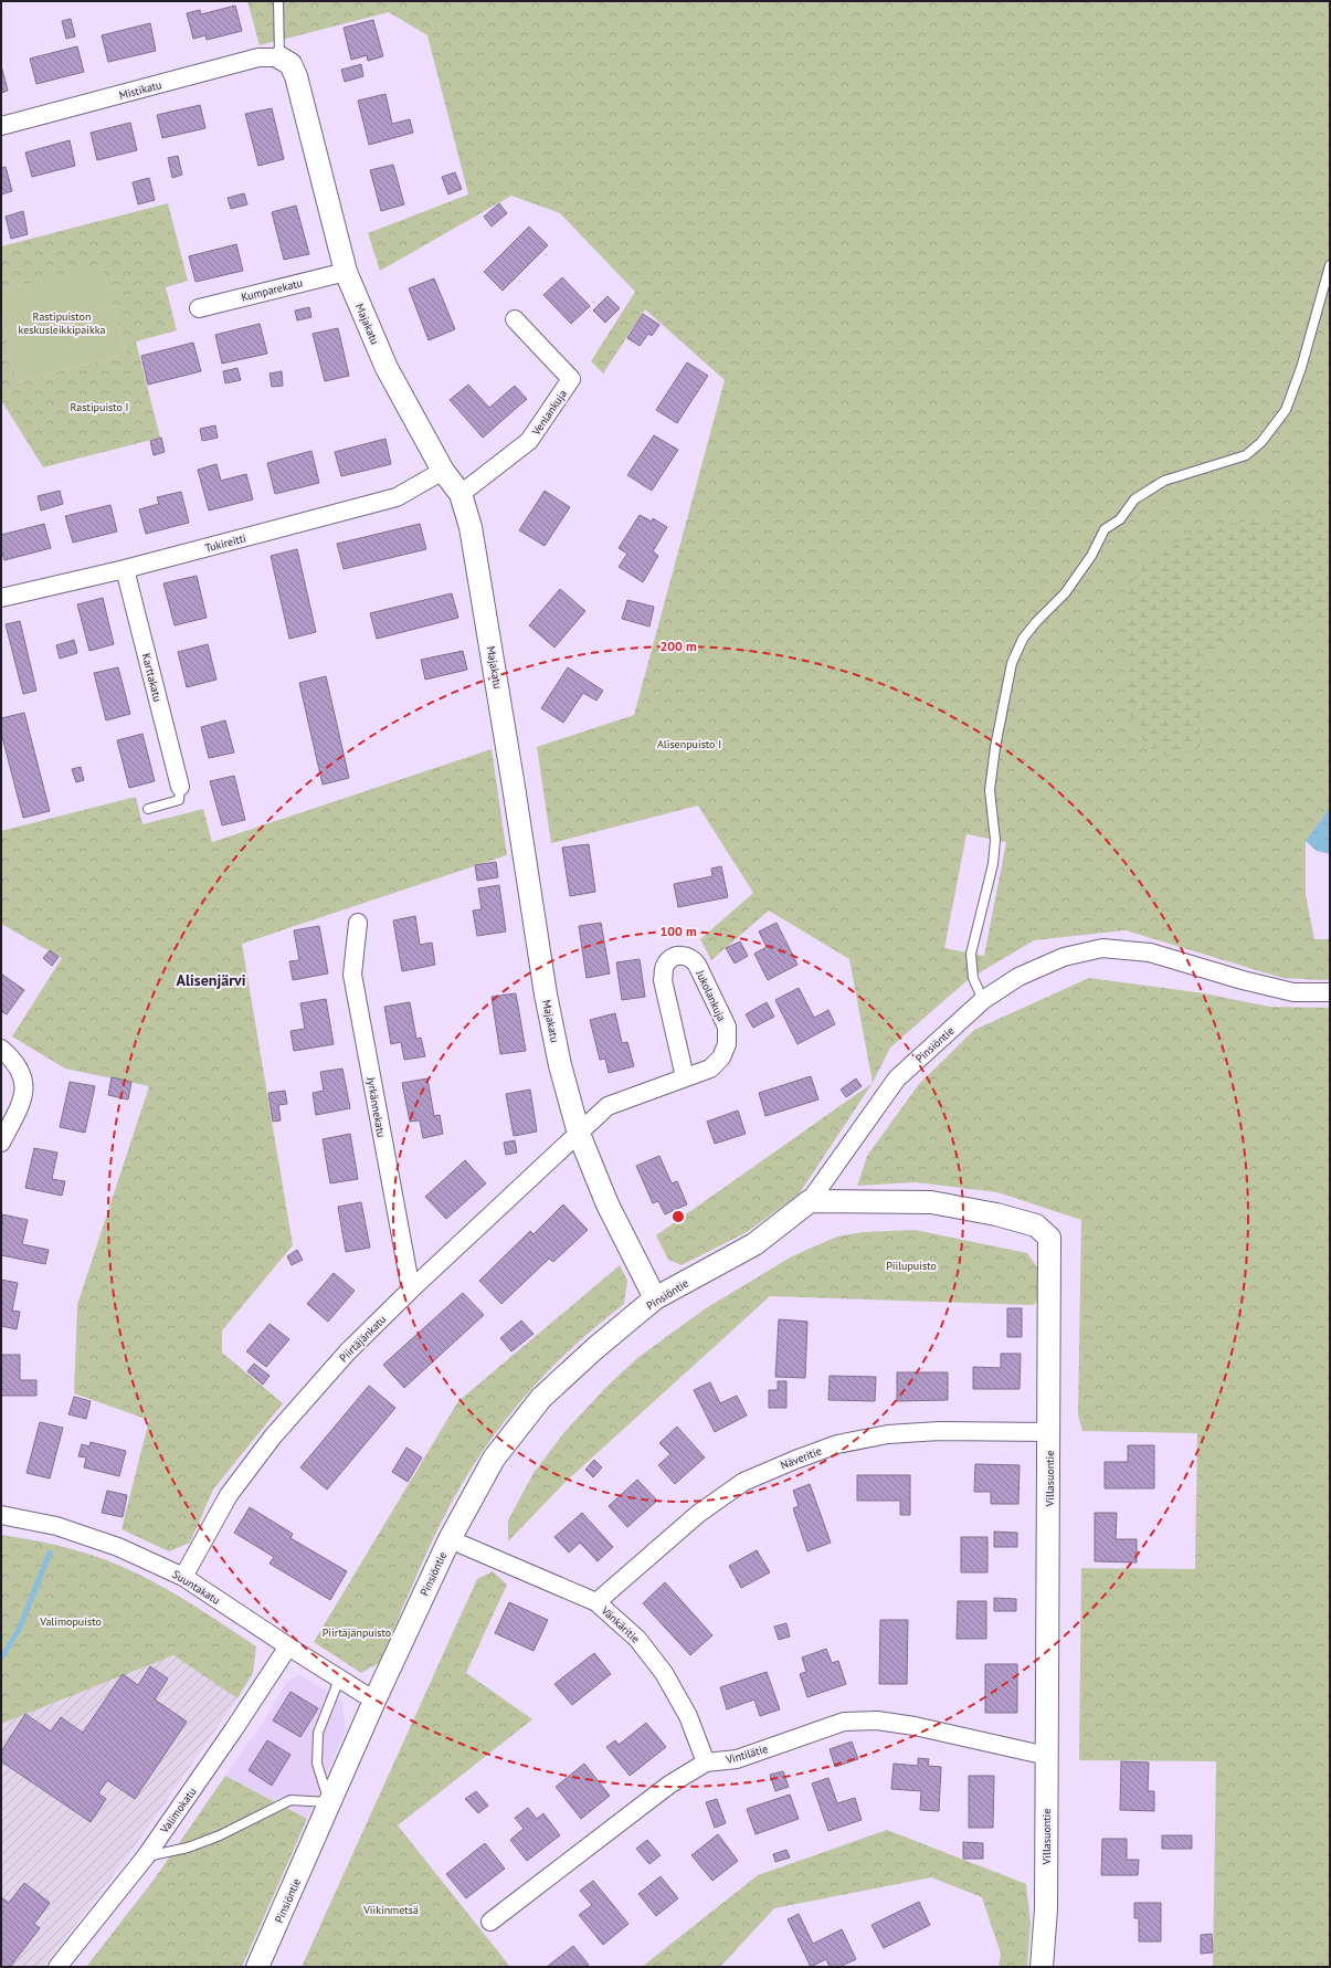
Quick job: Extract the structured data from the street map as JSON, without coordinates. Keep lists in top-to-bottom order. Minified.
{"streets":{"street":["Mistikatu","Kumparekatu","Majakatu","Venlankuja","Tukireitti","Karttakatu","Jukolankuja","Pinsiöntie","Jyrkännekatu","Piirtäjänkatu","Näveritie","Villasuontie","Suuntakatu","Vänkäritie","Vintilätie","Valimokatu"]},"crossings":[["Mistikatu","Majakatu"],["Kumparekatu","Majakatu"],["Majakatu","Venlankuja"],["Majakatu","Tukireitti"],["Majakatu","Jukolankuja"],["Majakatu","Pinsiöntie"],["Majakatu","Piirtäjänkatu"],["Tukireitti","Karttakatu"],["Jukolankuja","Piirtäjänkatu"],["Pinsiöntie","Villasuontie"],["Pinsiöntie","Suuntakatu"],["Pinsiöntie","Vänkäritie"],["Jyrkännekatu","Piirtäjänkatu"],["Piirtäjänkatu","Suuntakatu"],["Näveritie","Villasuontie"],["Näveritie","Vänkäritie"],["Villasuontie","Vintilätie"],["Suuntakatu","Valimokatu"],["Vänkäritie","Vintilätie"]],"districts":["Alisenjärvi"],"parks":["Rastipuiston keskusleikkipaikka","Rastipuisto I","Alisenpuisto I","Piilupuisto","Valimopuisto","Piirtäjänpuisto","Viikinmetsä"],"rings":["200 m","100 m"]}
